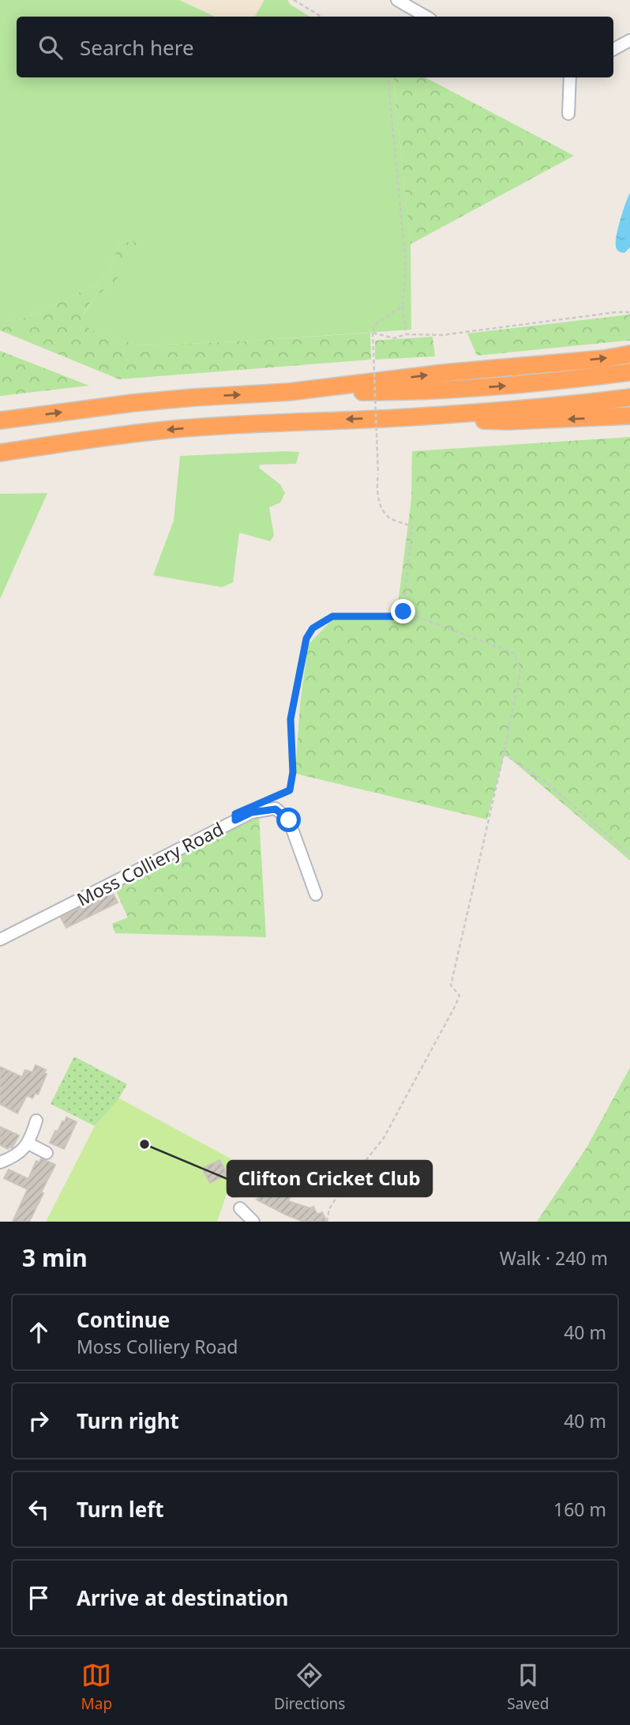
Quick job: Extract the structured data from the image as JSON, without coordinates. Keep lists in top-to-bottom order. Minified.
{"streets":{"street":["Moss Colliery Road"]},"places":["Clifton Cricket Club"],"page":{"search":"Search here","heading":["3 min","Walk · 240 m"],"list":[["Continue","Moss Colliery Road","40 m"],["Turn right","40 m"],["Turn left","160 m"],"Arrive at destination"],"nav":["Map","Directions","Saved"]}}
